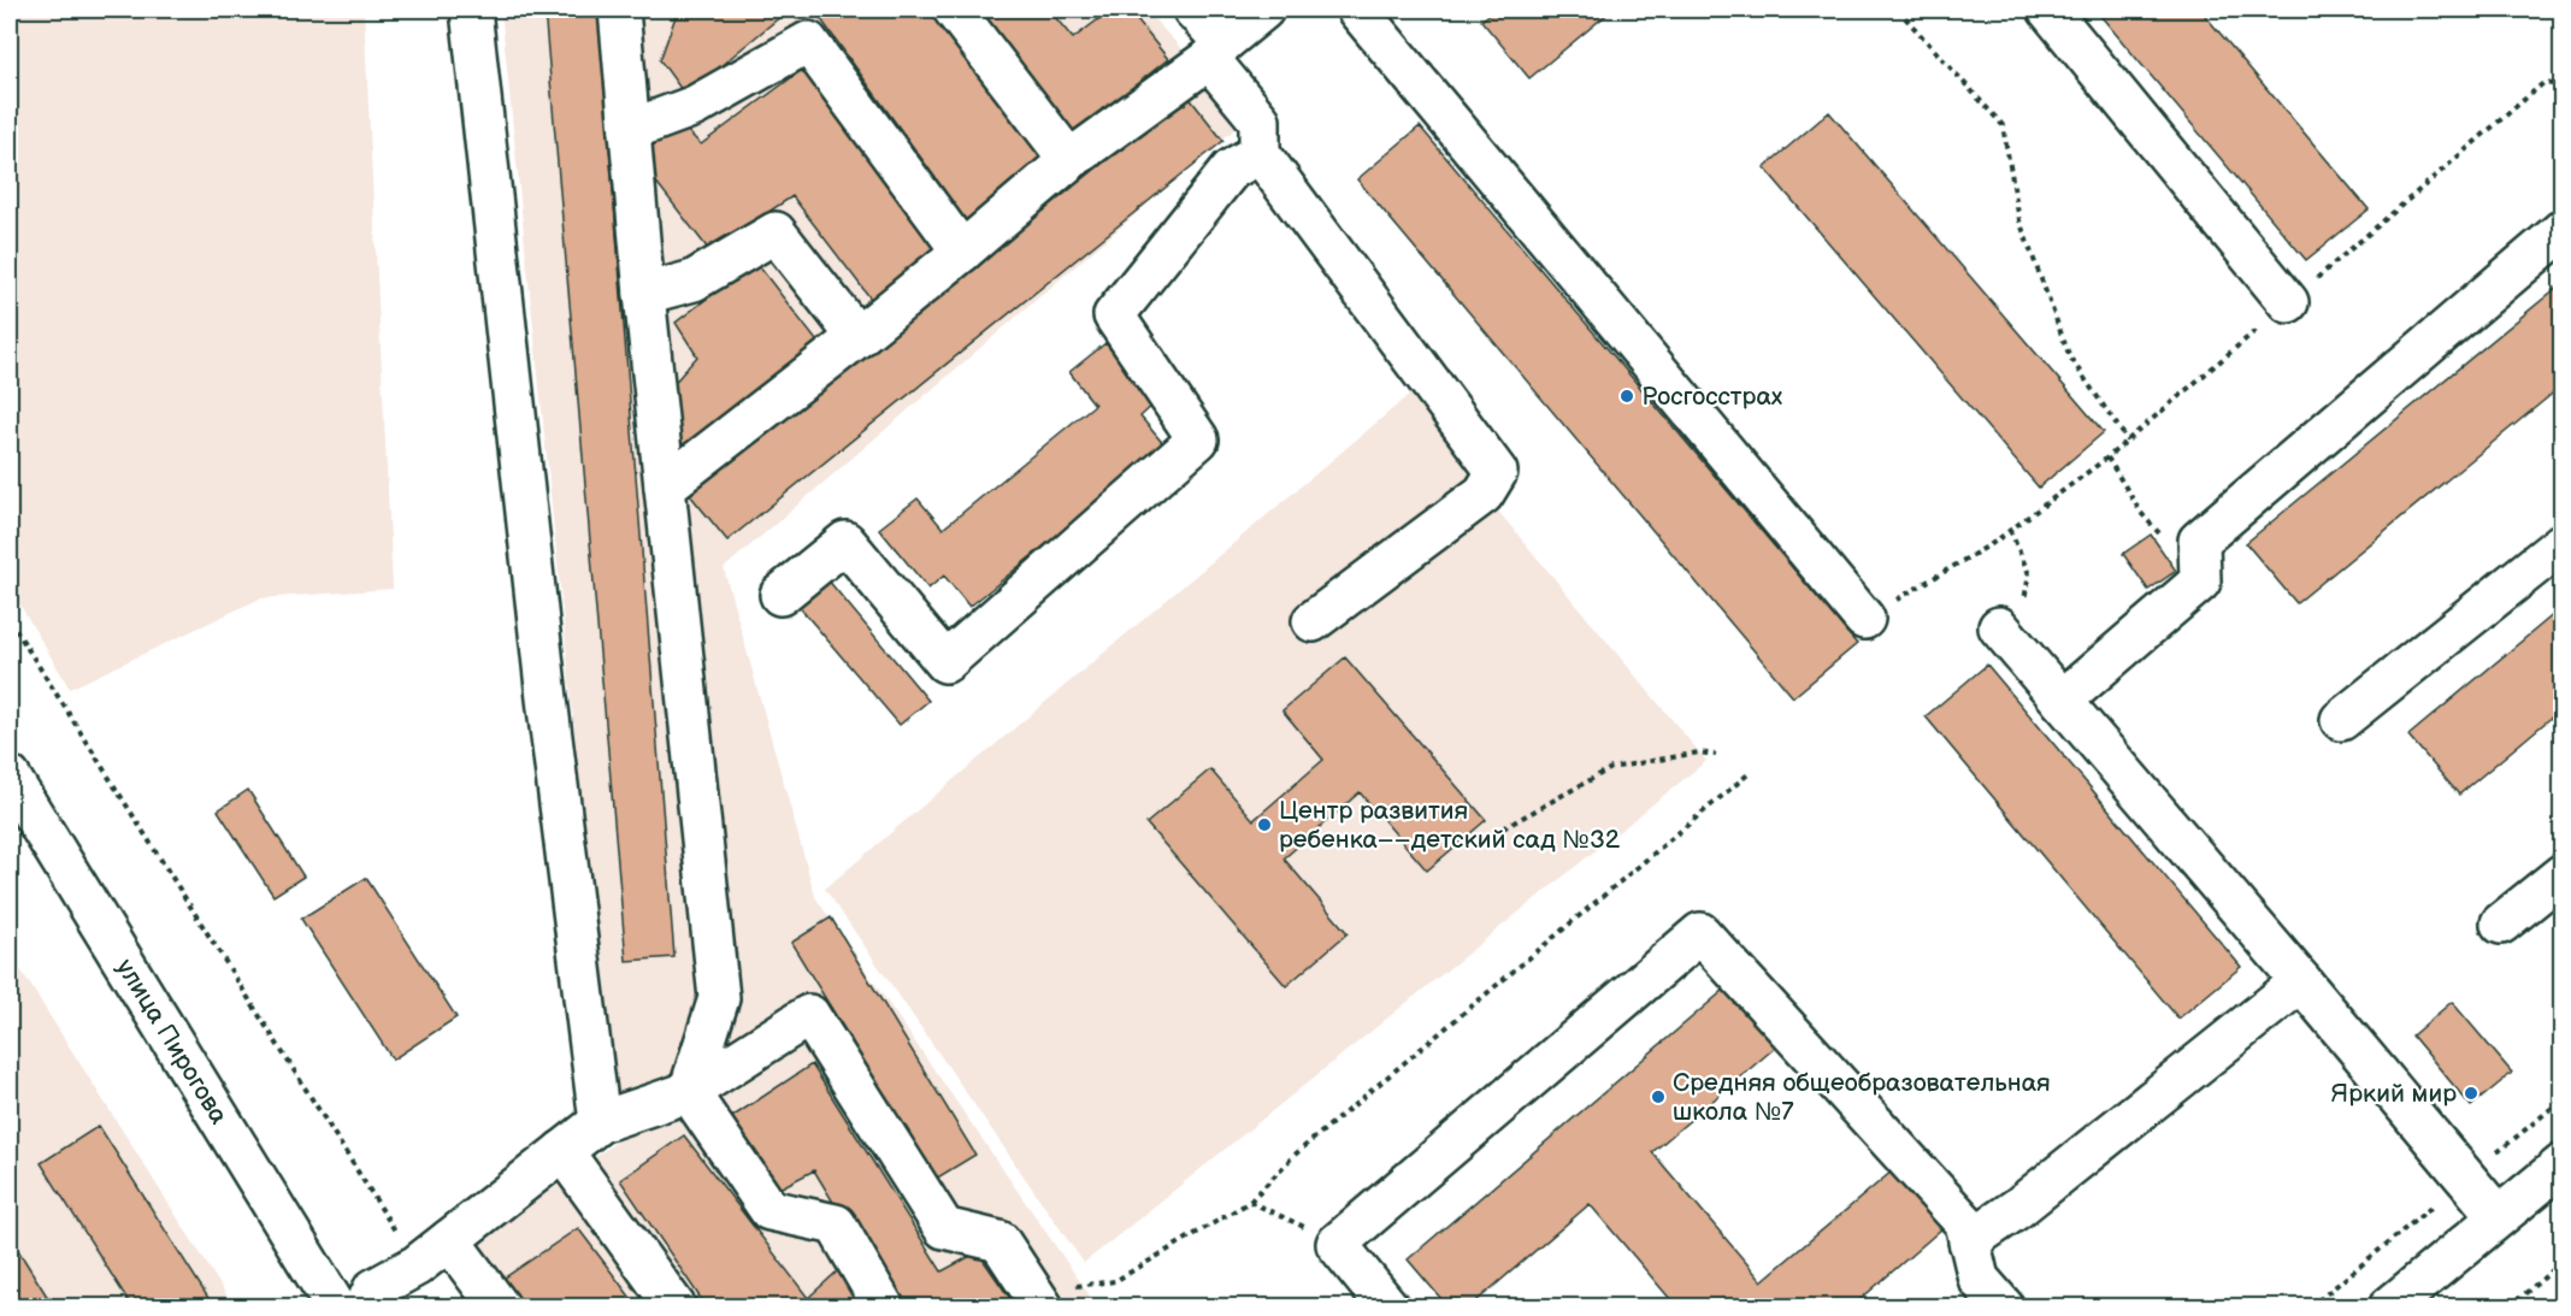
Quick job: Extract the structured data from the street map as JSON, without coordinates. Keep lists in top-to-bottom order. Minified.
{"streets":{"street":["улица Пирогова"]},"places":["Росгосстрах","Центр развития ребенка––детский сад №32","Яркий мир","Средняя общеобразовательная школа №7"]}
